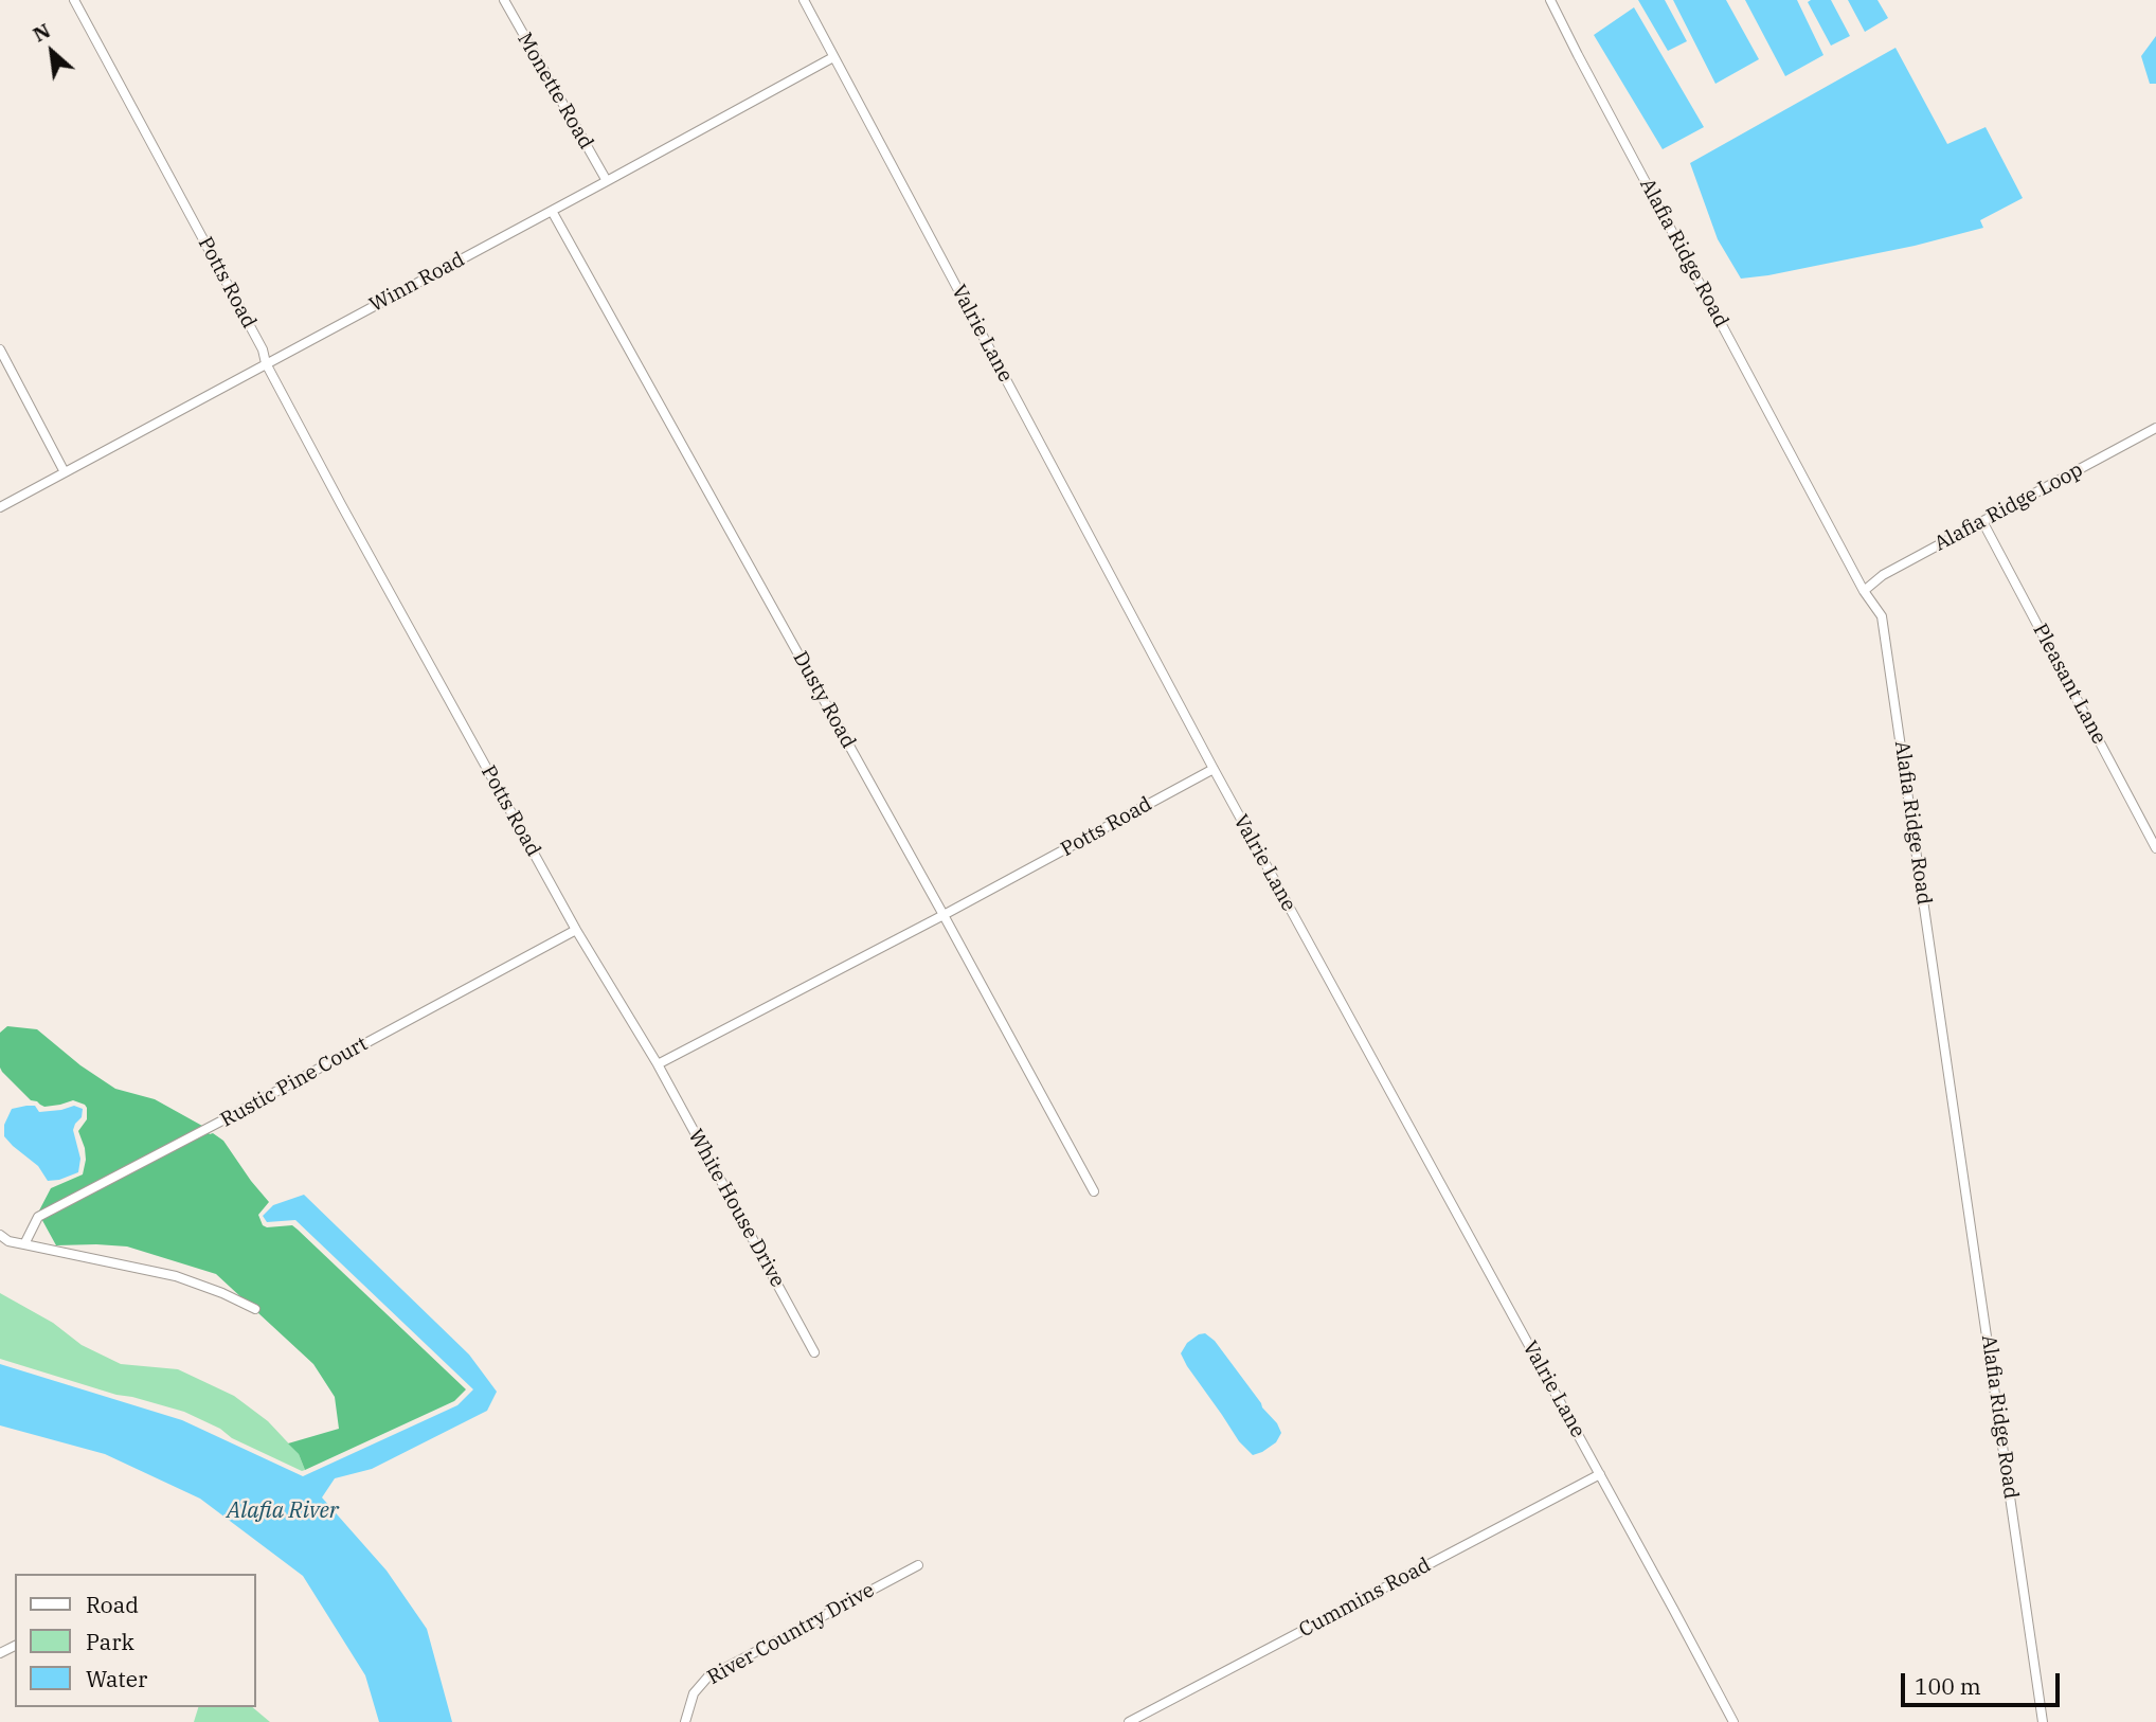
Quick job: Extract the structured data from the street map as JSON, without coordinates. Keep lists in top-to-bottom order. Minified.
{"streets":{"street":["Monette Road","Alafia Ridge Road","Potts Road","Winn Road","Valrie Lane","Alafia Ridge Loop","Pleasant Lane","Dusty Road","Rustic Pine Court","White House Drive","Cummins Road","River Country Drive"]},"crossings":[["Monette Road","Winn Road"],["Alafia Ridge Road","Alafia Ridge Loop"],["Potts Road","Winn Road"],["Potts Road","Valrie Lane"],["Potts Road","Dusty Road"],["Potts Road","Rustic Pine Court"],["Potts Road","White House Drive"],["Winn Road","Valrie Lane"],["Winn Road","Dusty Road"],["Valrie Lane","Cummins Road"],["Alafia Ridge Loop","Pleasant Lane"]],"water":["Alafia River"],"legend":["Road","Park","Water"],"scale_bar":"100 m","north":"top left"}
